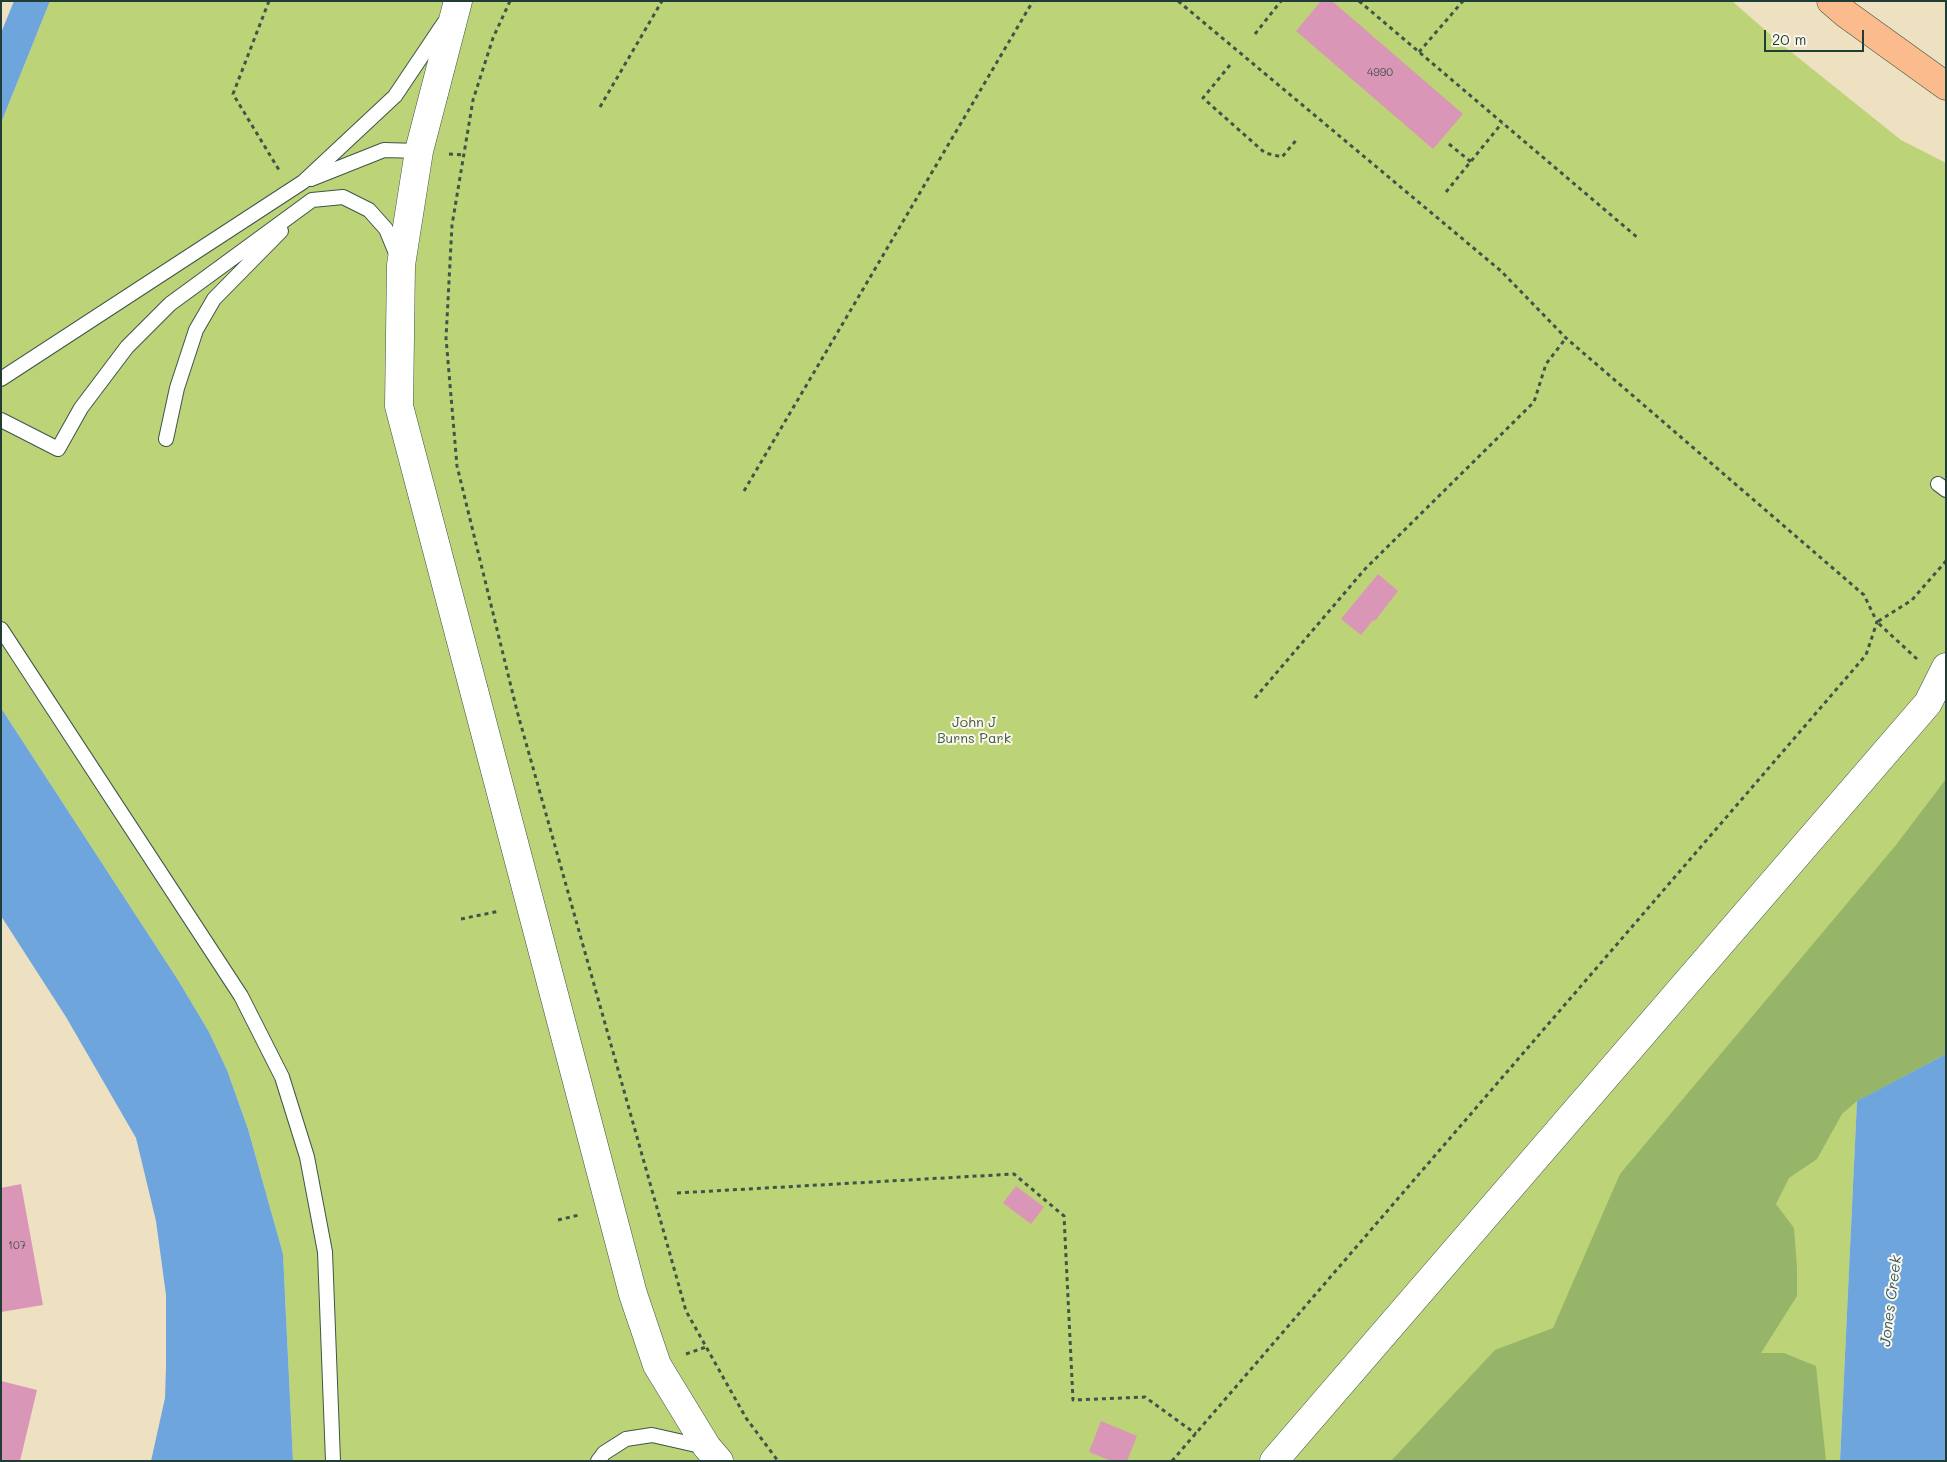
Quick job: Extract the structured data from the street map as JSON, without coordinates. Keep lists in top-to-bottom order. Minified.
{"water":["Jones Creek"],"parks":["John J Burns Park"],"house_numbers":["4990","107"],"scale_bar":"20 m"}
